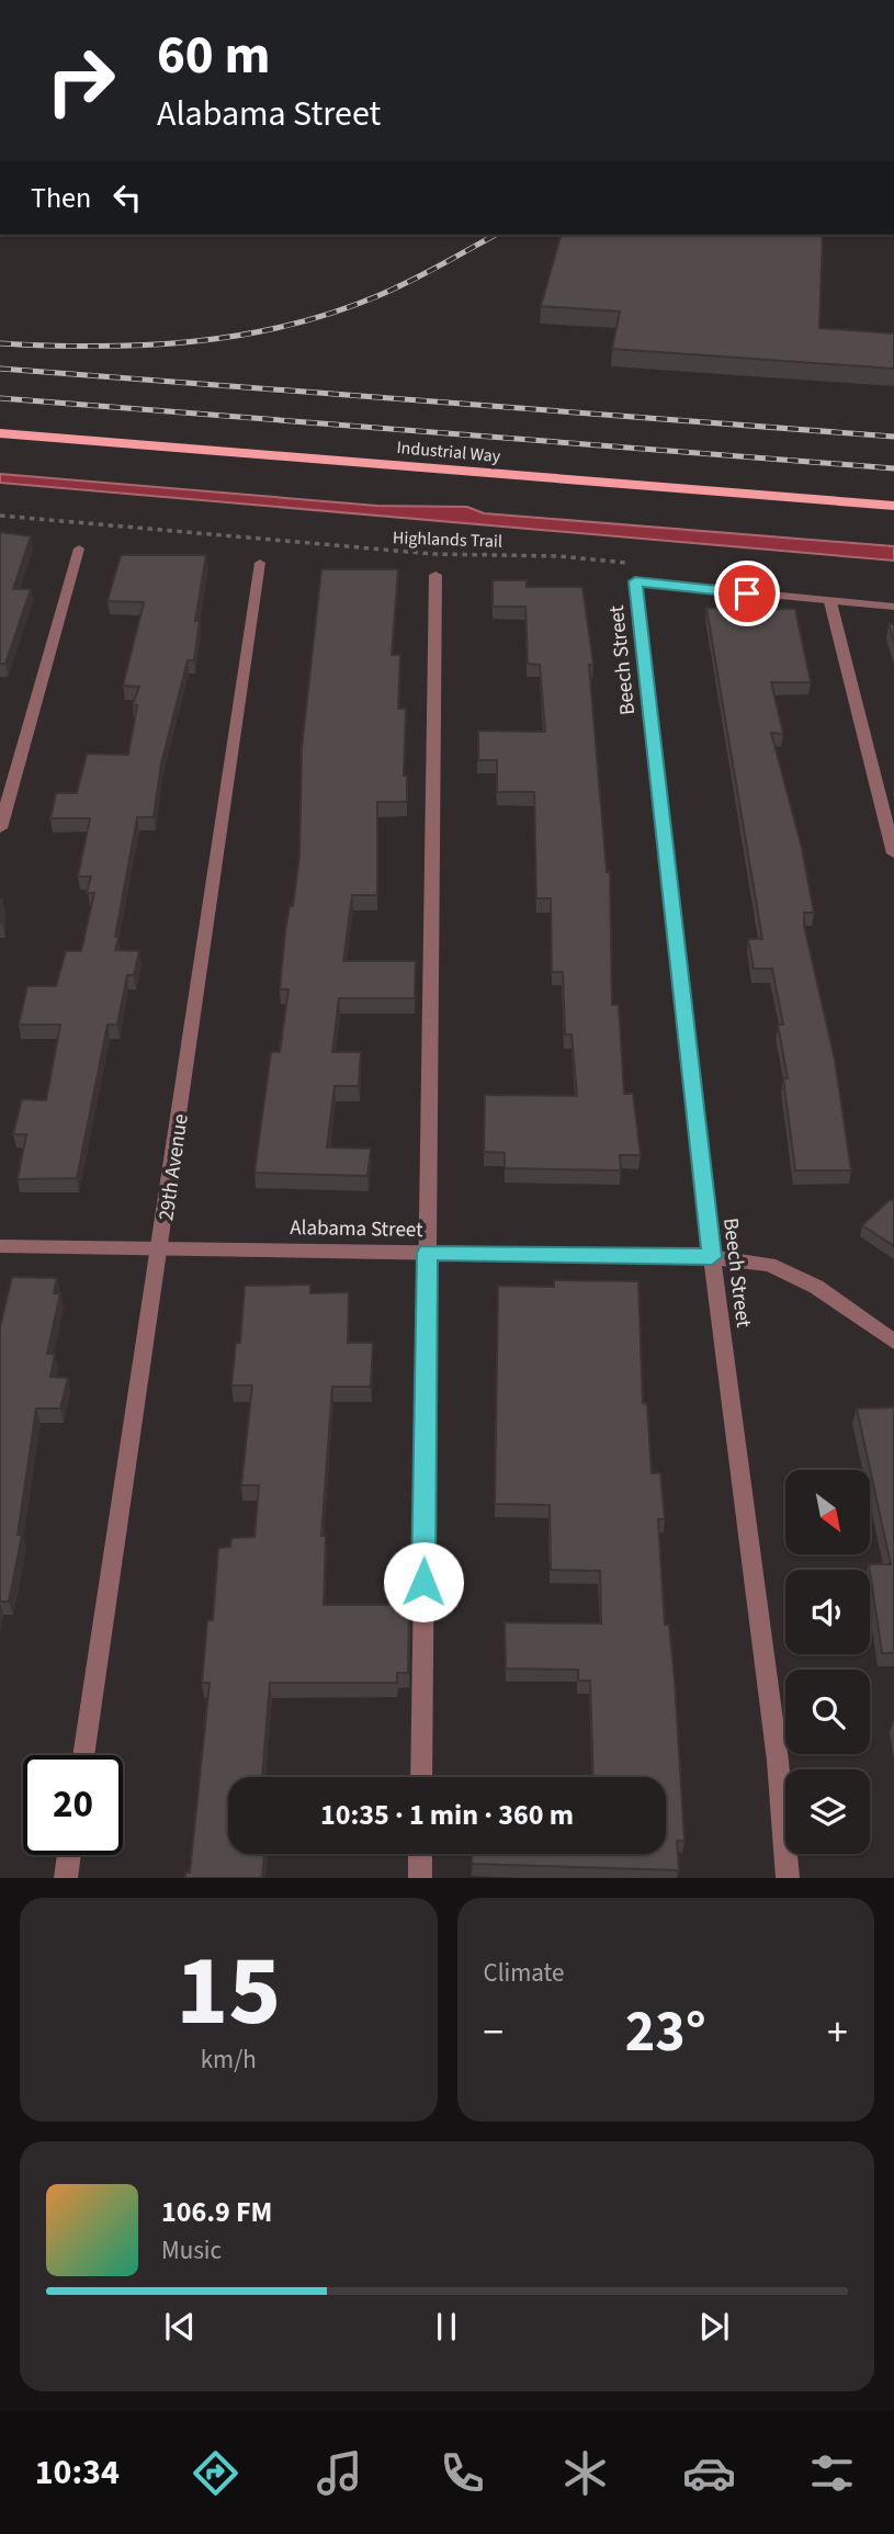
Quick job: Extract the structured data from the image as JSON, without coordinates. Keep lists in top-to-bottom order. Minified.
{"streets":{"main road":["Industrial Way"],"street":["Beech Street","29th Avenue","Alabama Street"],"path":["Highlands Trail"]},"crossings":[["Highlands Trail","Beech Street"],["Beech Street","Alabama Street"],["29th Avenue","Alabama Street"]],"north":"bottom right","page":{"turn":["60 m","Alabama Street"],"then":"Then","limit":"20","trip":"10:35 · 1 min · 360 m","tile":[["15","km/h"],"Climate"],"heat":["−","23°","+"],"song":["106.9 FM","Music"],"tabs":"10:34"}}
